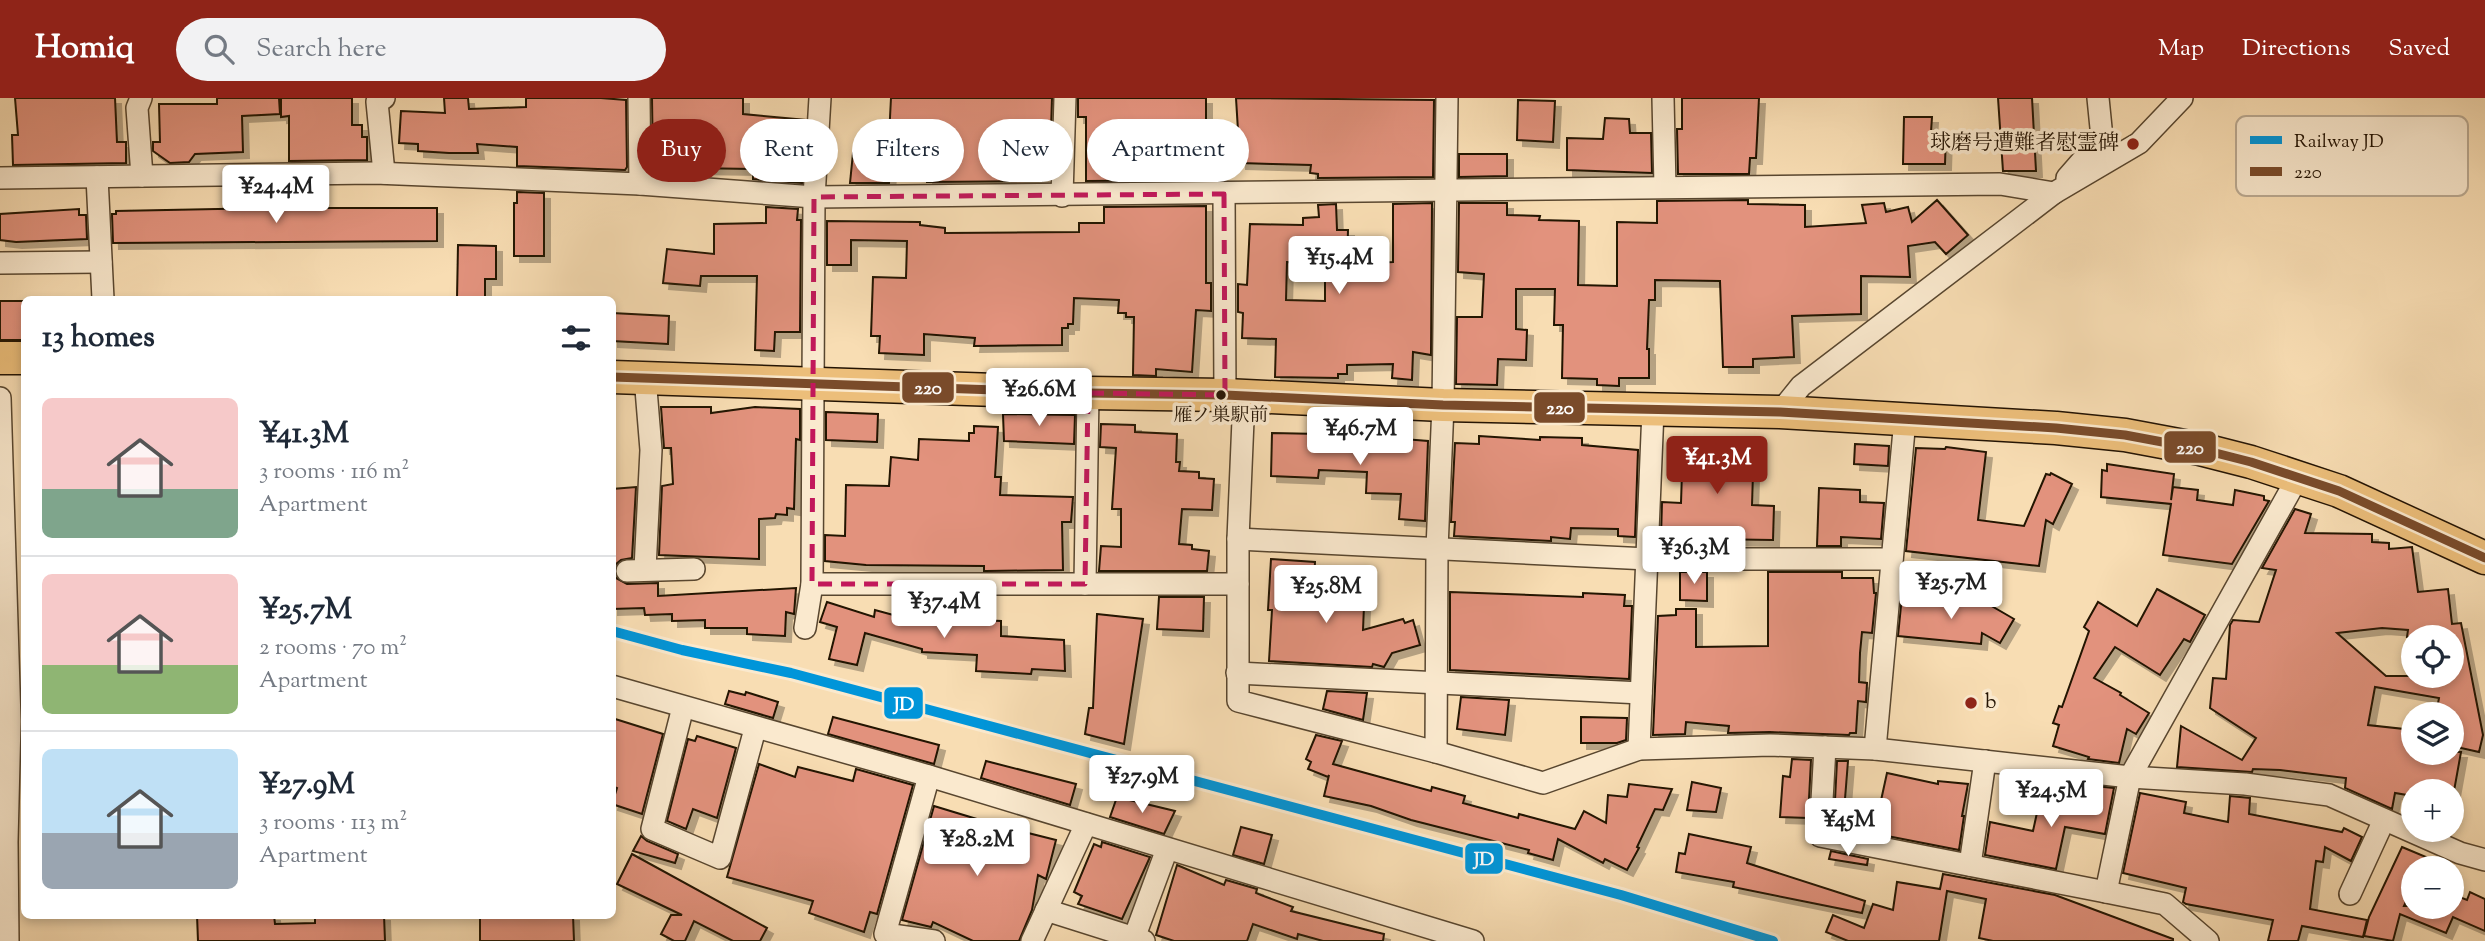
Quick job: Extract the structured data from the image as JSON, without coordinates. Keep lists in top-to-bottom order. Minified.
{"places":["球磨号遭難者慰霊碑","雁ノ巣駅前","b"],"lines":["transit line 220","rail line JD"],"legend":["Railway JD","220"],"page":{"header":"Homiq","search":"Search here","nav":["Map","Directions","Saved"],"chip":["Buy","Rent","Filters","New","Apartment"],"price":["¥24.4M","¥15.4M","¥26.6M","¥46.7M","¥41.3M","¥36.3M","¥25.7M","¥25.8M","¥37.4M","¥27.9M","¥24.5M","¥45M","¥28.2M"],"heading":"13 homes","list":[{"name":"¥41.3M","note":"3 rooms · 116 m² · Apartment"},{"name":"¥25.7M","note":"2 rooms · 70 m² · Apartment"},{"name":"¥27.9M","note":"3 rooms · 113 m² · Apartment"}],"map_buttons":["+","−"]}}
